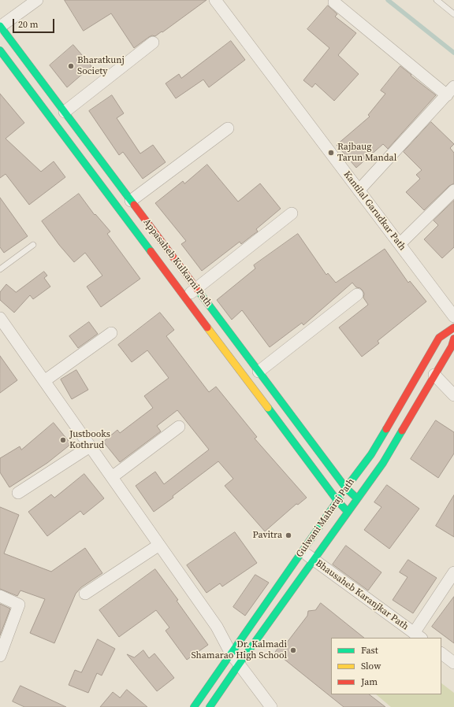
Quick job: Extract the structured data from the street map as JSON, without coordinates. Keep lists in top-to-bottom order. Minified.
{"streets":{"street":["Kantilal Garudkar Path","Appasaheb Kulkarni Path","Gulwani Maharaj Path","Bhausaheb Karanjkar Path"]},"crossings":[["Appasaheb Kulkarni Path","Gulwani Maharaj Path"],["Gulwani Maharaj Path","Bhausaheb Karanjkar Path"]],"places":["Bharatkunj Society","Rajbaug Tarun Mandal","Justbooks Kothrud","Pavitra","Dr. Kalmadi Shamarao High School"],"legend":["Fast","Slow","Jam"],"scale_bar":"20 m"}
